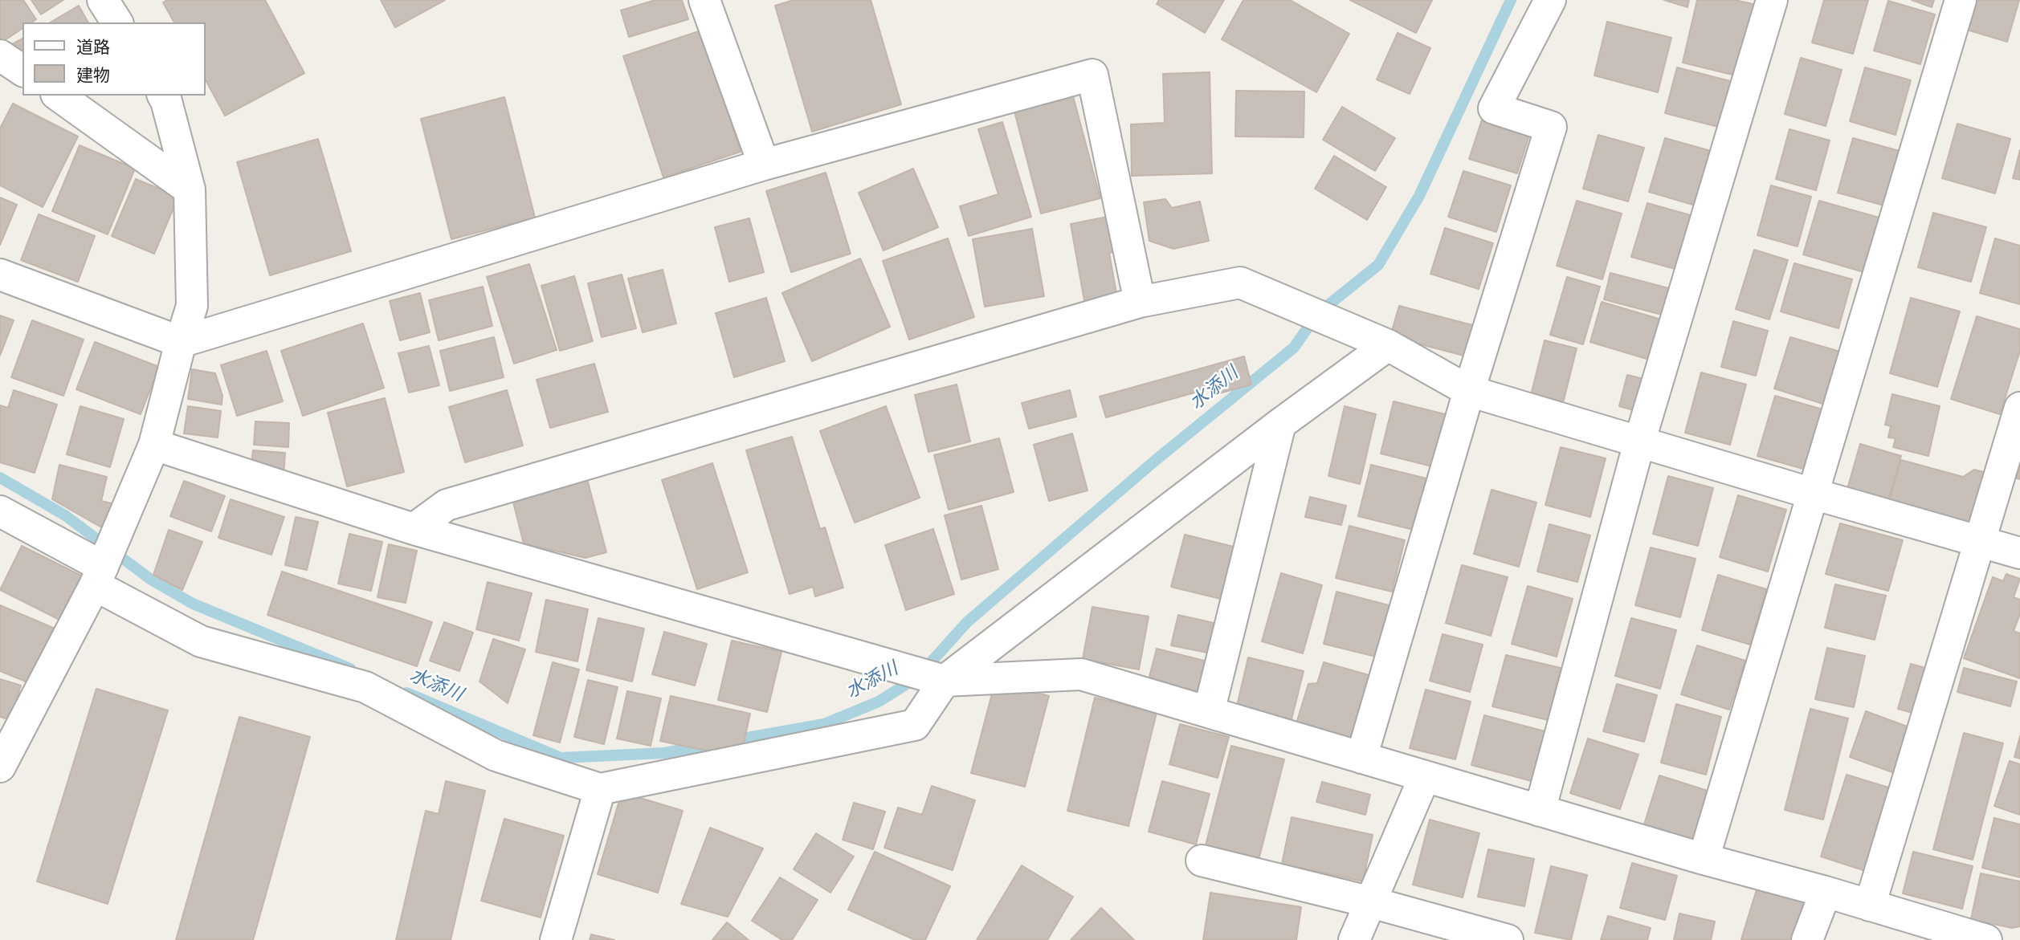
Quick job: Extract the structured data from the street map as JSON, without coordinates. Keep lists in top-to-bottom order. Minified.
{"water":["水添川"],"legend":["道路","建物"]}
